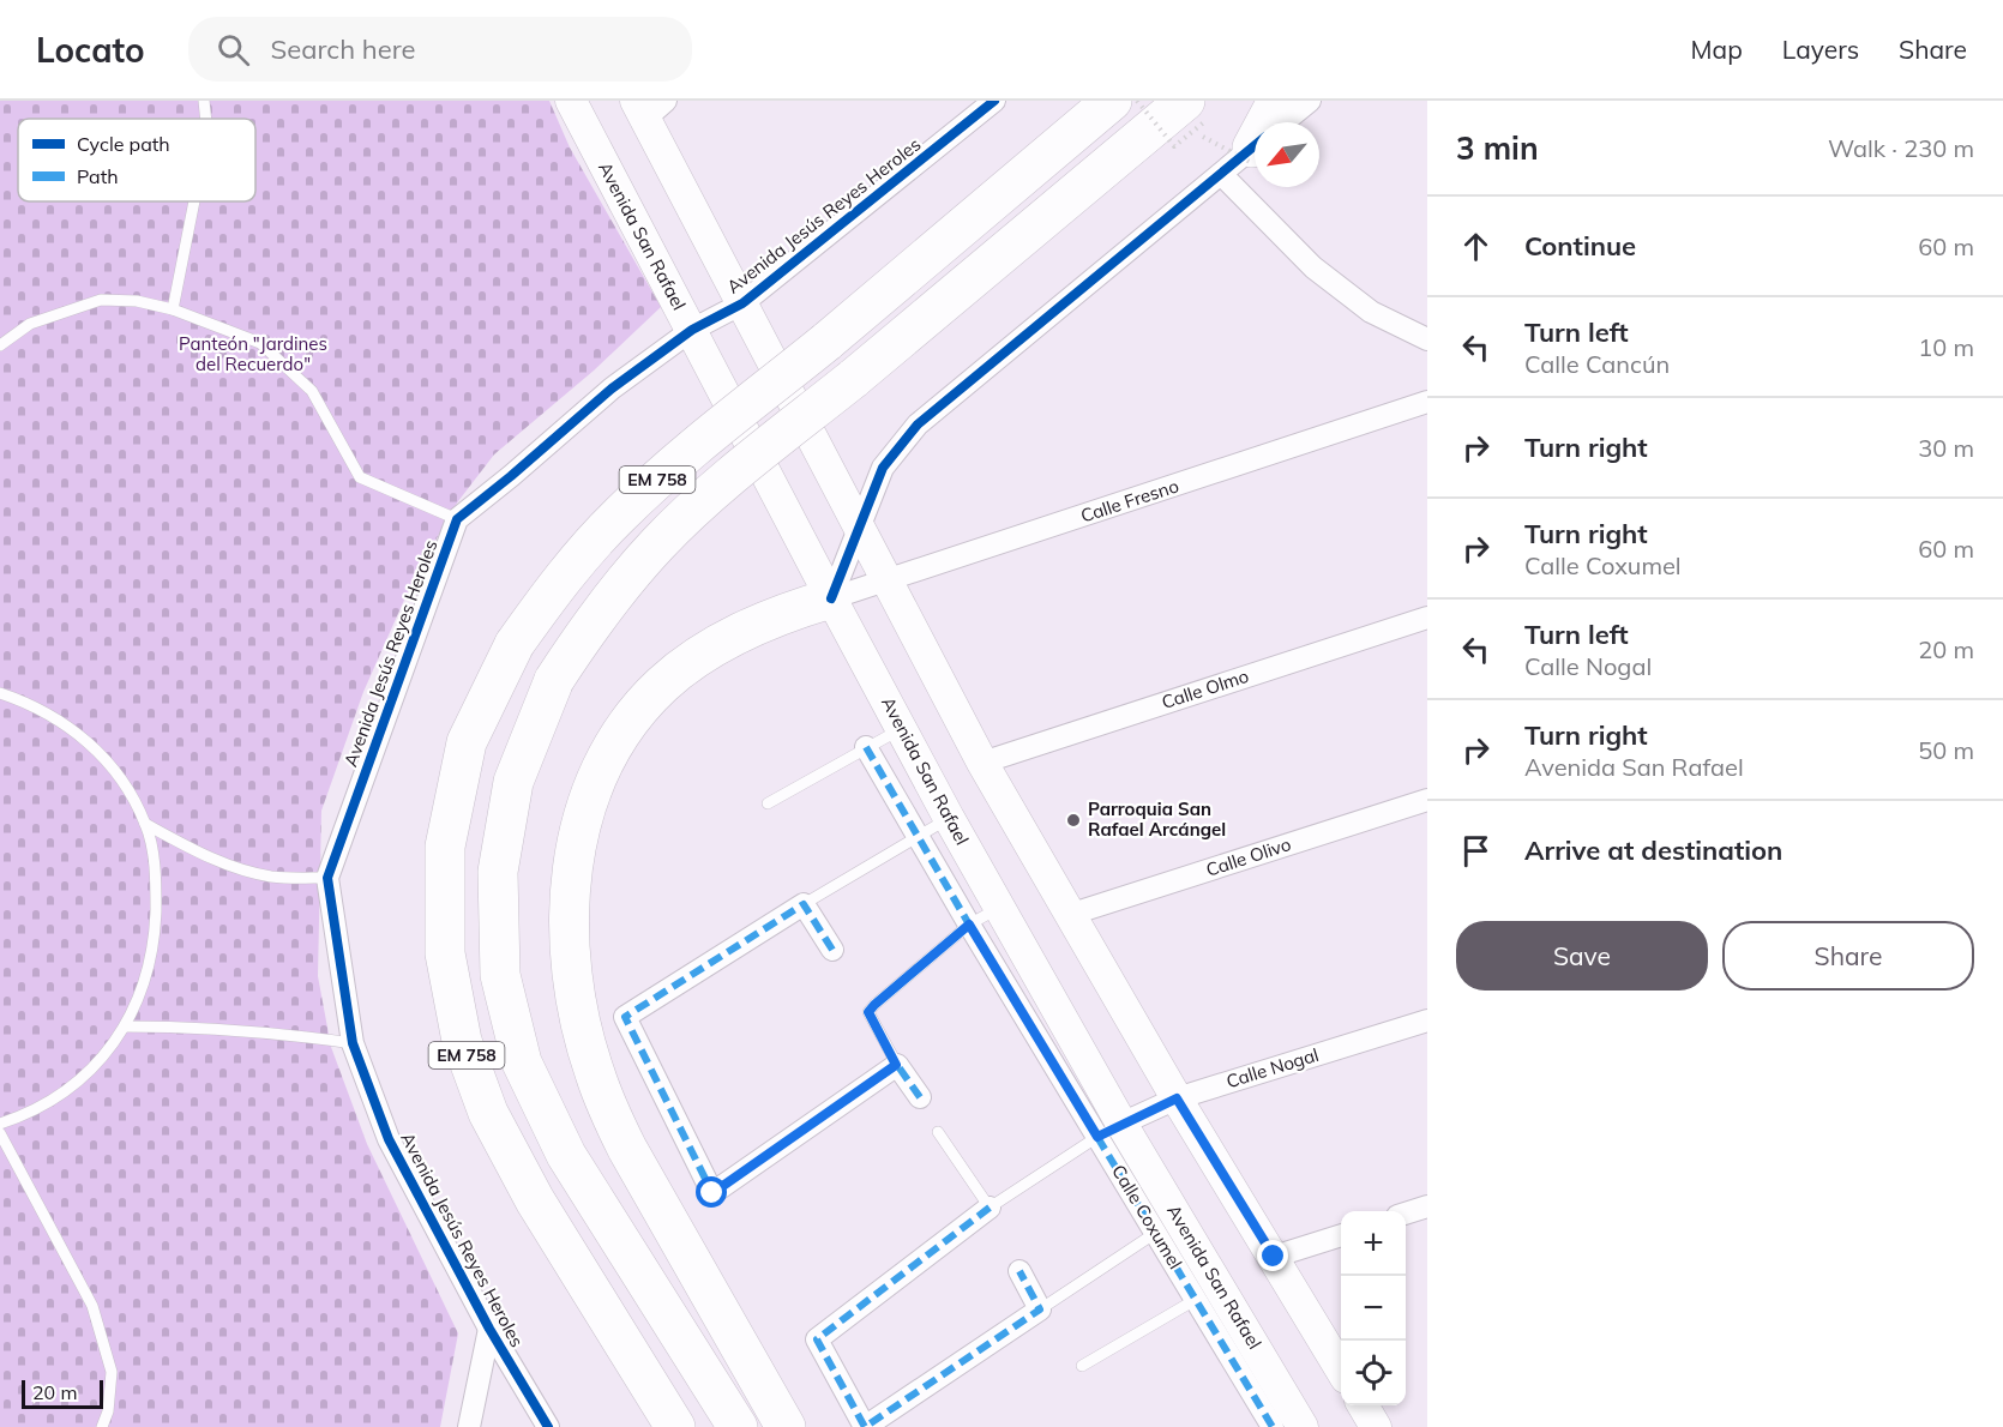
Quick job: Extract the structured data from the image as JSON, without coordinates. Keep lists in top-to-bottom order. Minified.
{"streets":{"highway":["EM 758"],"main road":["Avenida San Rafael"],"street":["Avenida Jesús Reyes Heroles","Calle Fresno","Calle Olmo","Calle Olivo","Calle Nogal"]},"crossings":[["Avenida Jesús Reyes Heroles","Avenida San Rafael"],["Avenida San Rafael","Calle Fresno"],["Avenida San Rafael","Calle Nogal"]],"parks":["Panteón \"Jardines del Recuerdo\""],"places":["Parroquia San Rafael Arcángel"],"legend":["Cycle path","Path"],"scale_bar":"20 m","north":"bottom left","page":{"header":"Locato","search":"Search here","nav":["Map","Layers","Share"],"heading":["3 min","Walk · 230 m"],"list":[["Continue","60 m"],["Turn left","Calle Cancún","10 m"],["Turn right","30 m"],["Turn right","Calle Coxumel","60 m"],["Turn left","Calle Nogal","20 m"],["Turn right","Avenida San Rafael","50 m"],"Arrive at destination"],"buttons":["Save","Share"],"map_buttons":["+","−"],"scale":"20 m"}}
